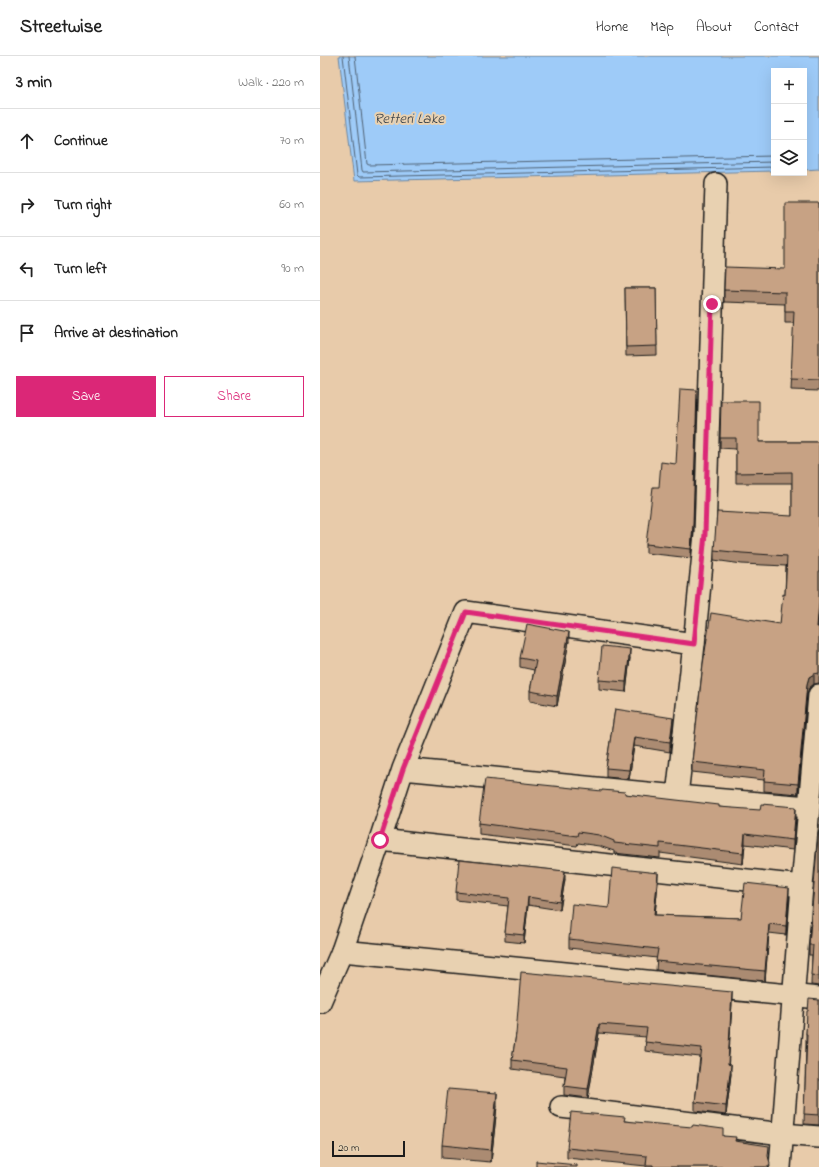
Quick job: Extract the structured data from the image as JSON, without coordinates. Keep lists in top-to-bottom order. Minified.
{"water":["Retteri Lake"],"scale_bar":"20 m","page":{"header":"Streetwise","nav":["Home","Map","About","Contact"],"heading":["3 min","Walk · 220 m"],"map_buttons":["+","−"],"list":[["Continue","70 m"],["Turn right","60 m"],["Turn left","90 m"],"Arrive at destination"],"buttons":["Save","Share"],"scale":"20 m"}}
